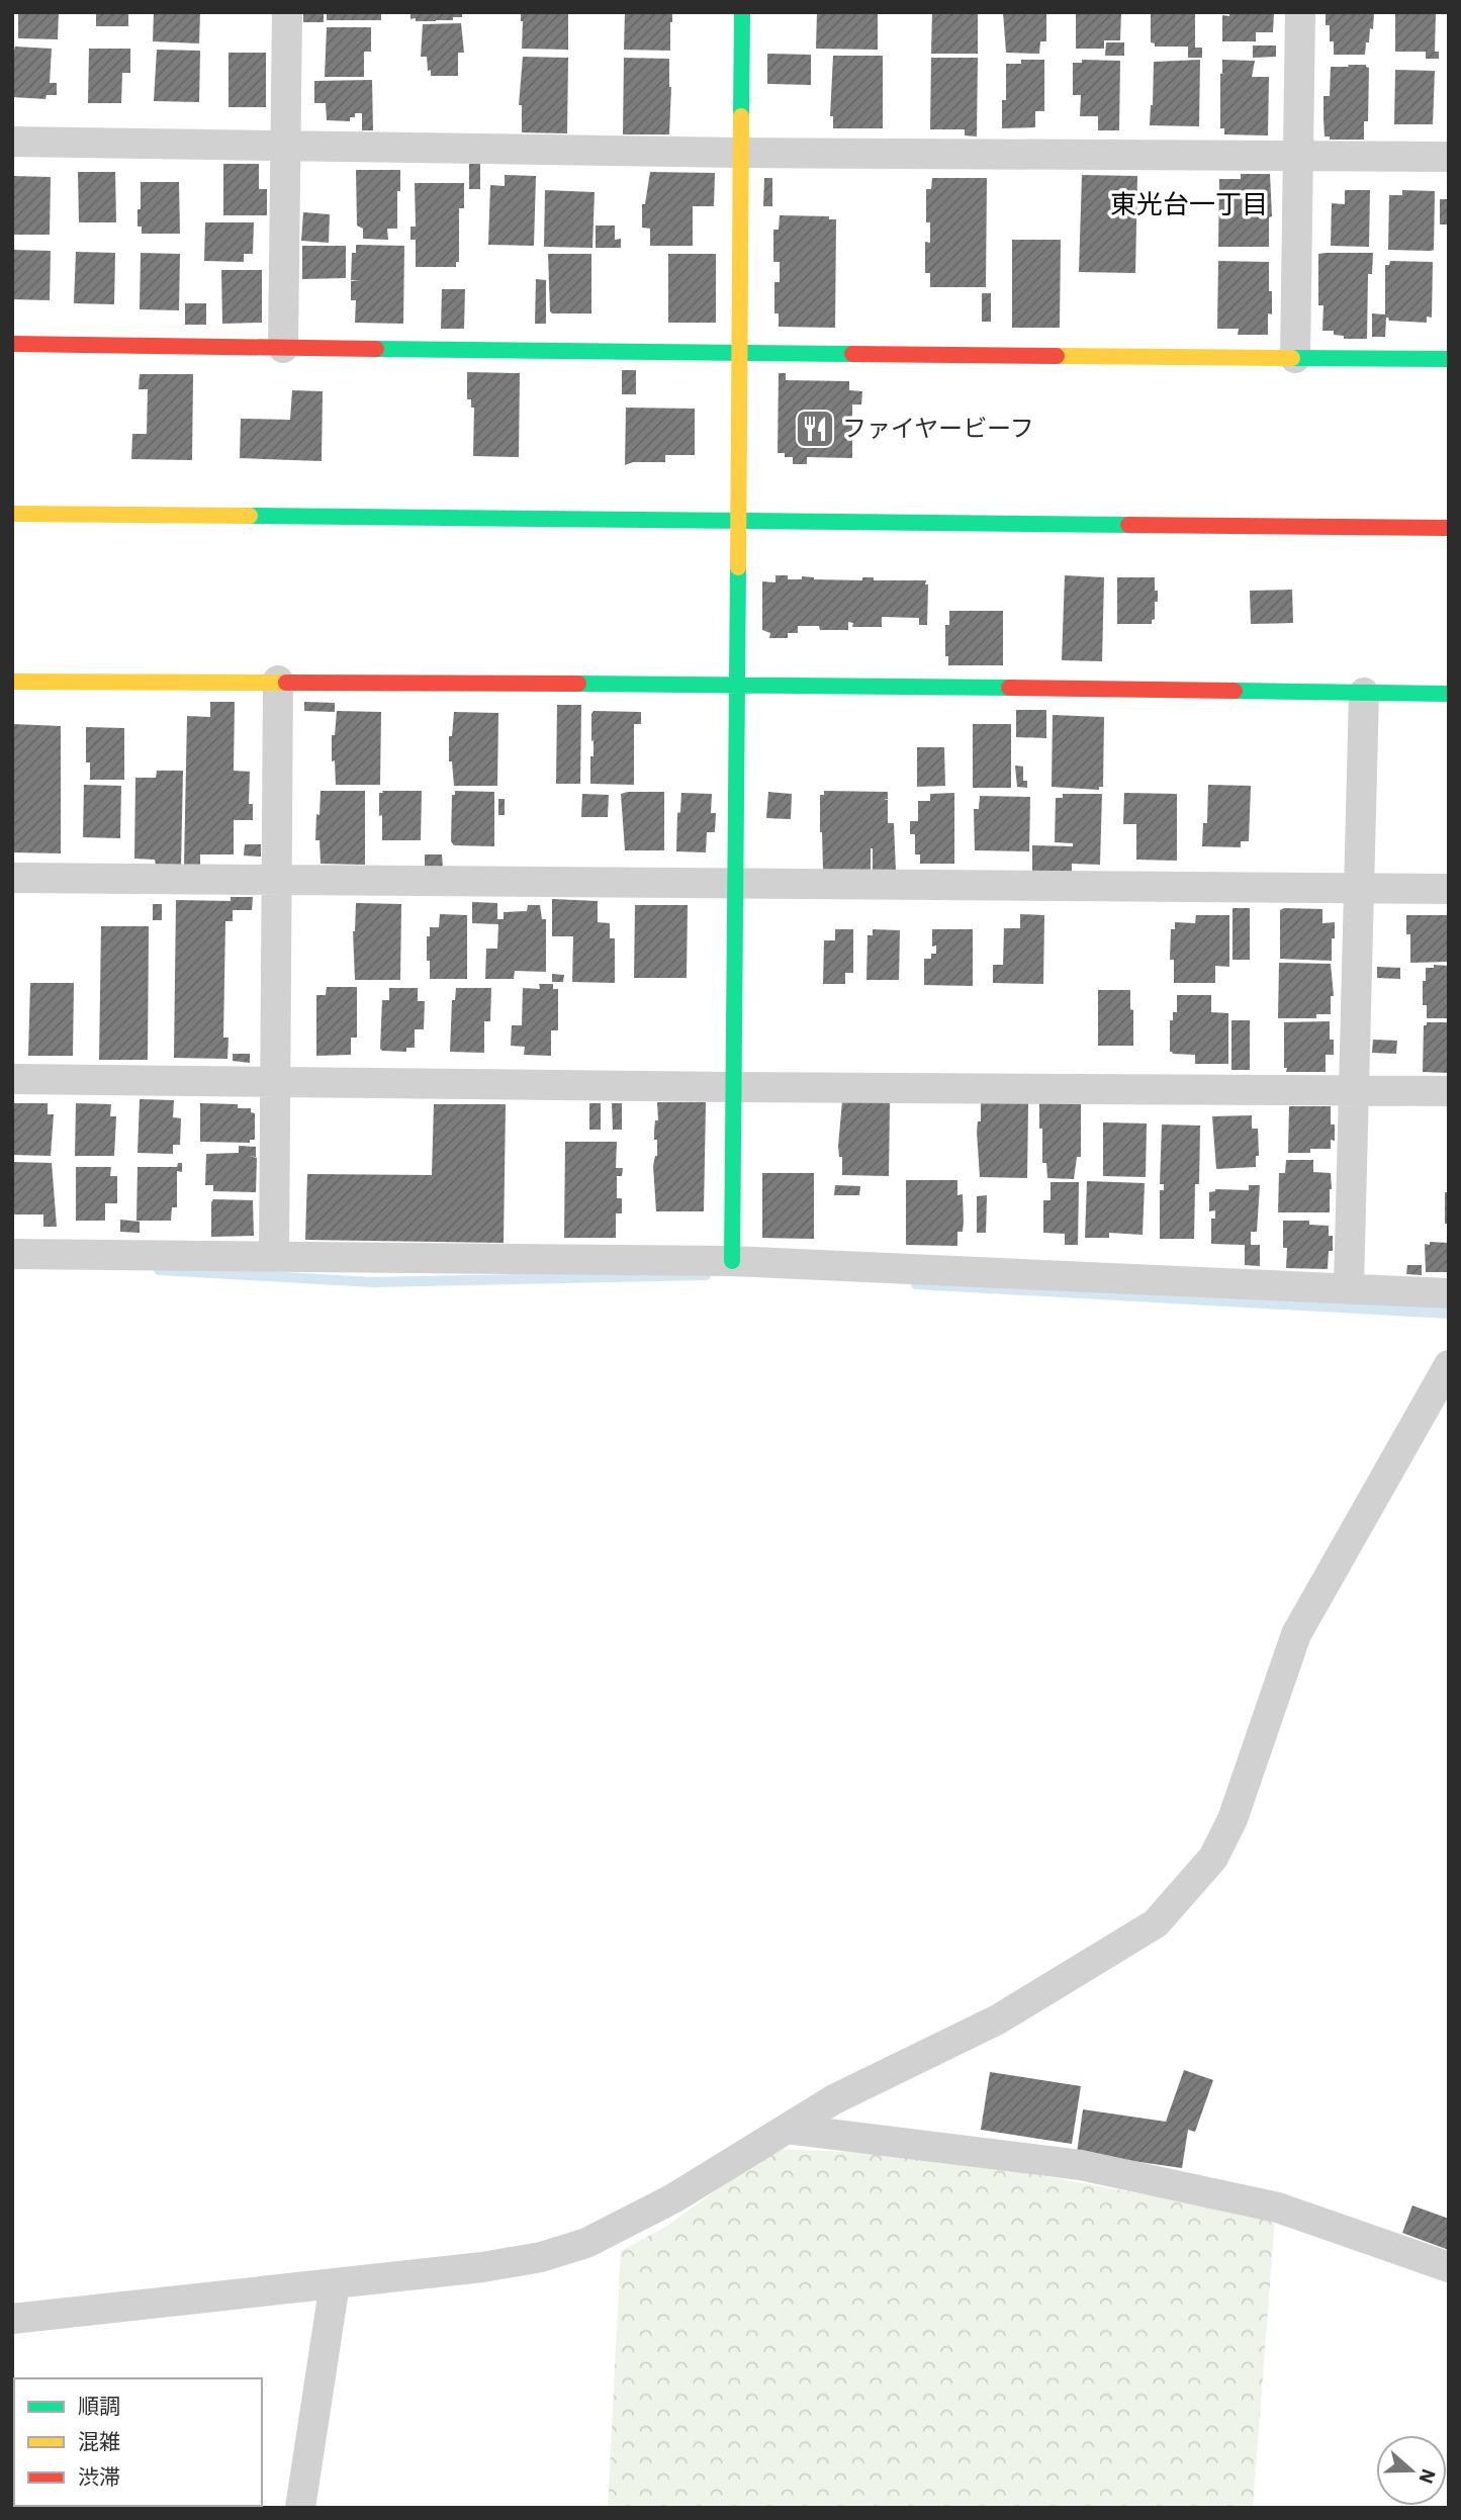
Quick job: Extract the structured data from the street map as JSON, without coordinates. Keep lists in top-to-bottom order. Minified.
{"districts":["東光台一丁目"],"places":{"restaurant":["ファイヤービーフ"]},"legend":["順調","混雑","渋滞"],"north":"right"}
